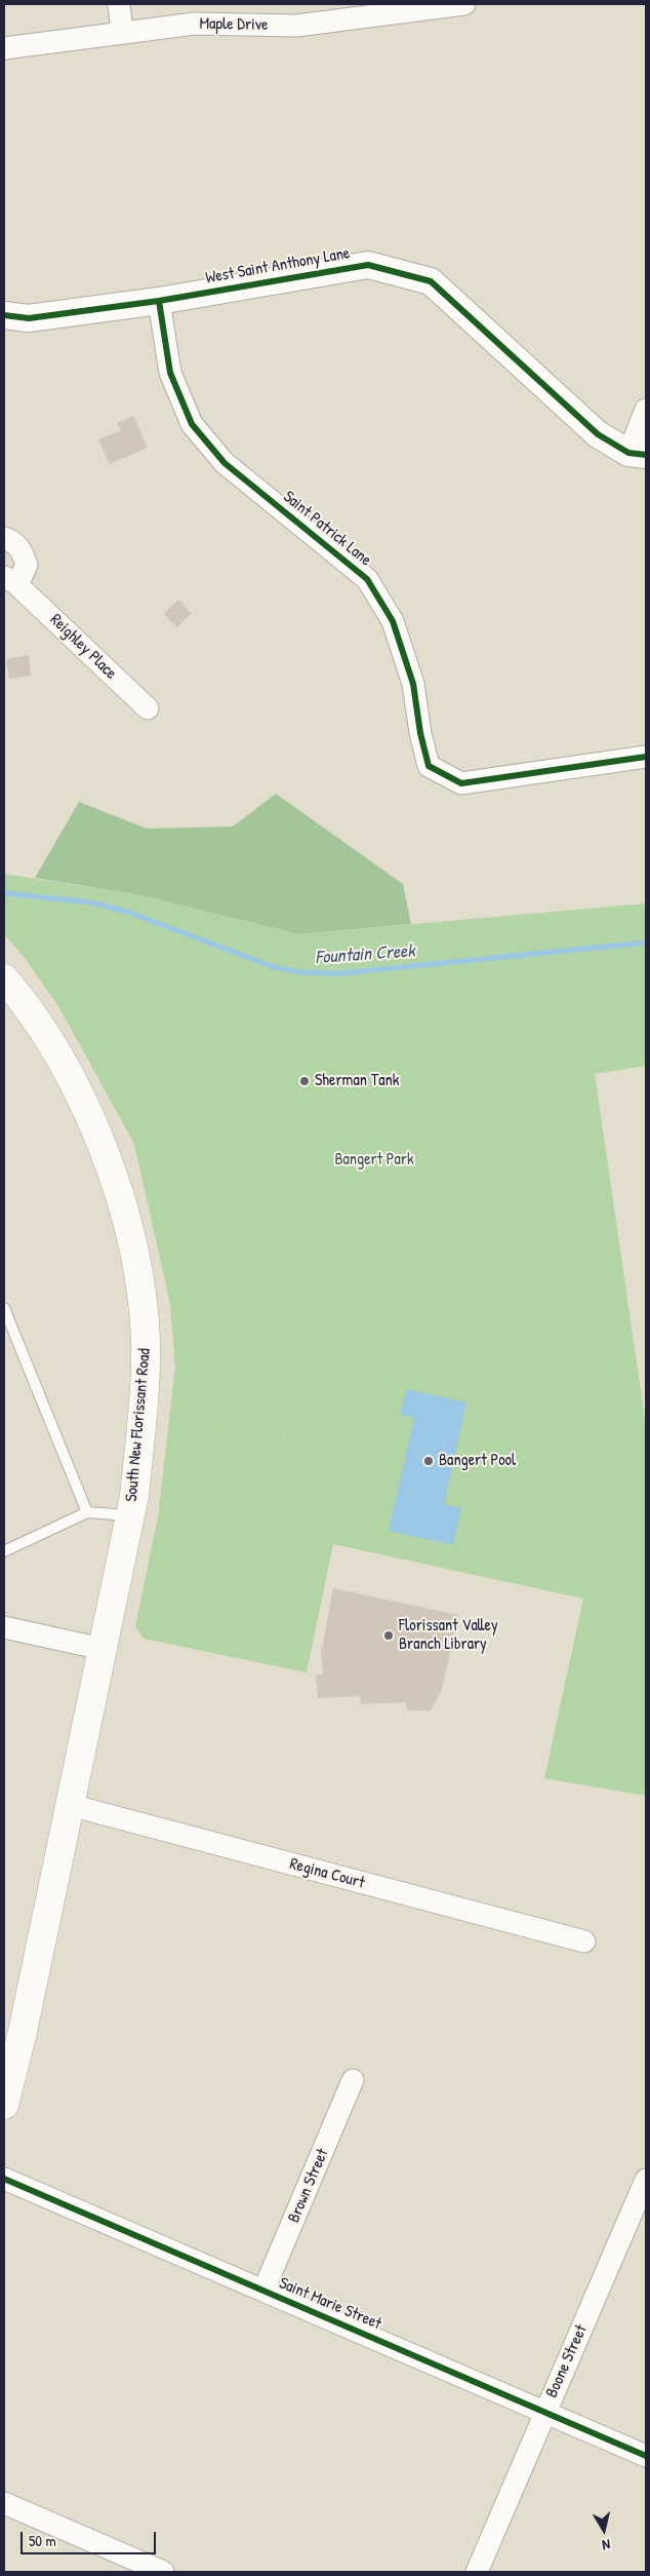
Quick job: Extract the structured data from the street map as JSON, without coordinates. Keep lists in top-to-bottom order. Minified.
{"streets":{"main road":["South New Florissant Road"],"street":["Maple Drive","West Saint Anthony Lane","Saint Patrick Lane","Reighley Place","Regina Court","Brown Street","Saint Marie Street","Boone Street"]},"crossings":[["West Saint Anthony Lane","Saint Patrick Lane"],["South New Florissant Road","Regina Court"],["Brown Street","Saint Marie Street"],["Saint Marie Street","Boone Street"]],"water":["Fountain Creek"],"parks":["Bangert Park"],"places":["Sherman Tank","Bangert Pool","Florissant Valley Branch Library"],"scale_bar":"50 m","north":"bottom"}
